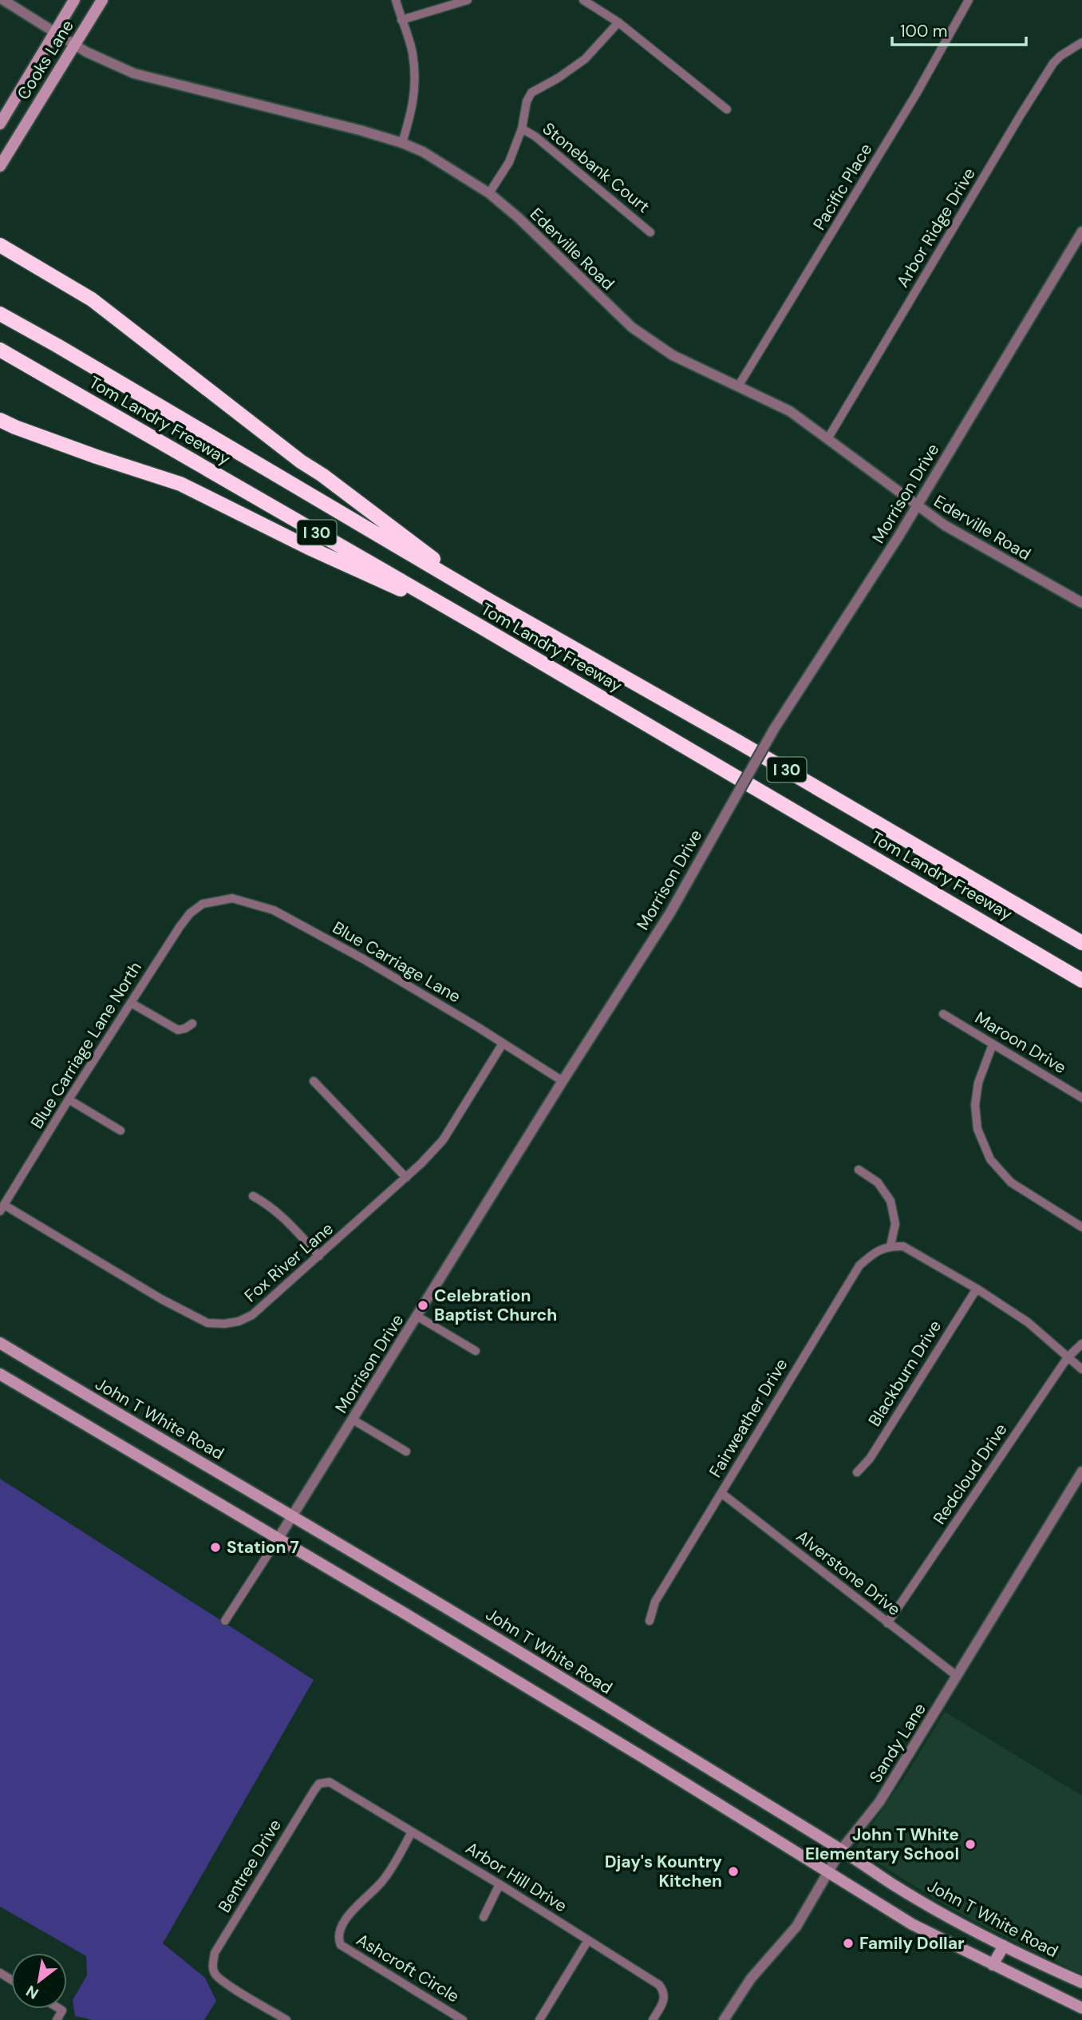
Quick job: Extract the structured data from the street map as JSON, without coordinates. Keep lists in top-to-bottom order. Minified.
{"streets":{"highway":["Tom Landry Freeway","I 30"],"main road":["Cooks Lane","John T White Road"],"street":["Stonebank Court","Pacific Place","Arbor Ridge Drive","Ederville Road","Morrison Drive","Blue Carriage Lane","Maroon Drive","Blue Carriage Lane North","Fox River Lane","Blackburn Drive","Fairweather Drive","Redcloud Drive","Alverstone Drive","Sandy Lane","Bentree Drive","Arbor Hill Drive","Ashcroft Circle"]},"crossings":[["Cooks Lane","Ederville Road"],["Pacific Place","Ederville Road"],["Arbor Ridge Drive","Ederville Road"],["Ederville Road","Morrison Drive"],["Morrison Drive","Blue Carriage Lane"],["Morrison Drive","John T White Road"],["Blue Carriage Lane","Blue Carriage Lane North"],["Blue Carriage Lane","Fox River Lane"],["Blue Carriage Lane North","Fox River Lane"],["Fairweather Drive","Alverstone Drive"],["John T White Road","Sandy Lane"],["Redcloud Drive","Alverstone Drive"],["Alverstone Drive","Sandy Lane"],["Bentree Drive","Arbor Hill Drive"],["Arbor Hill Drive","Ashcroft Circle"]],"places":["Celebration Baptist Church","Station 7","John T White Elementary School","Djay's Kountry Kitchen","Family Dollar"],"scale_bar":"100 m","north":"bottom left"}
